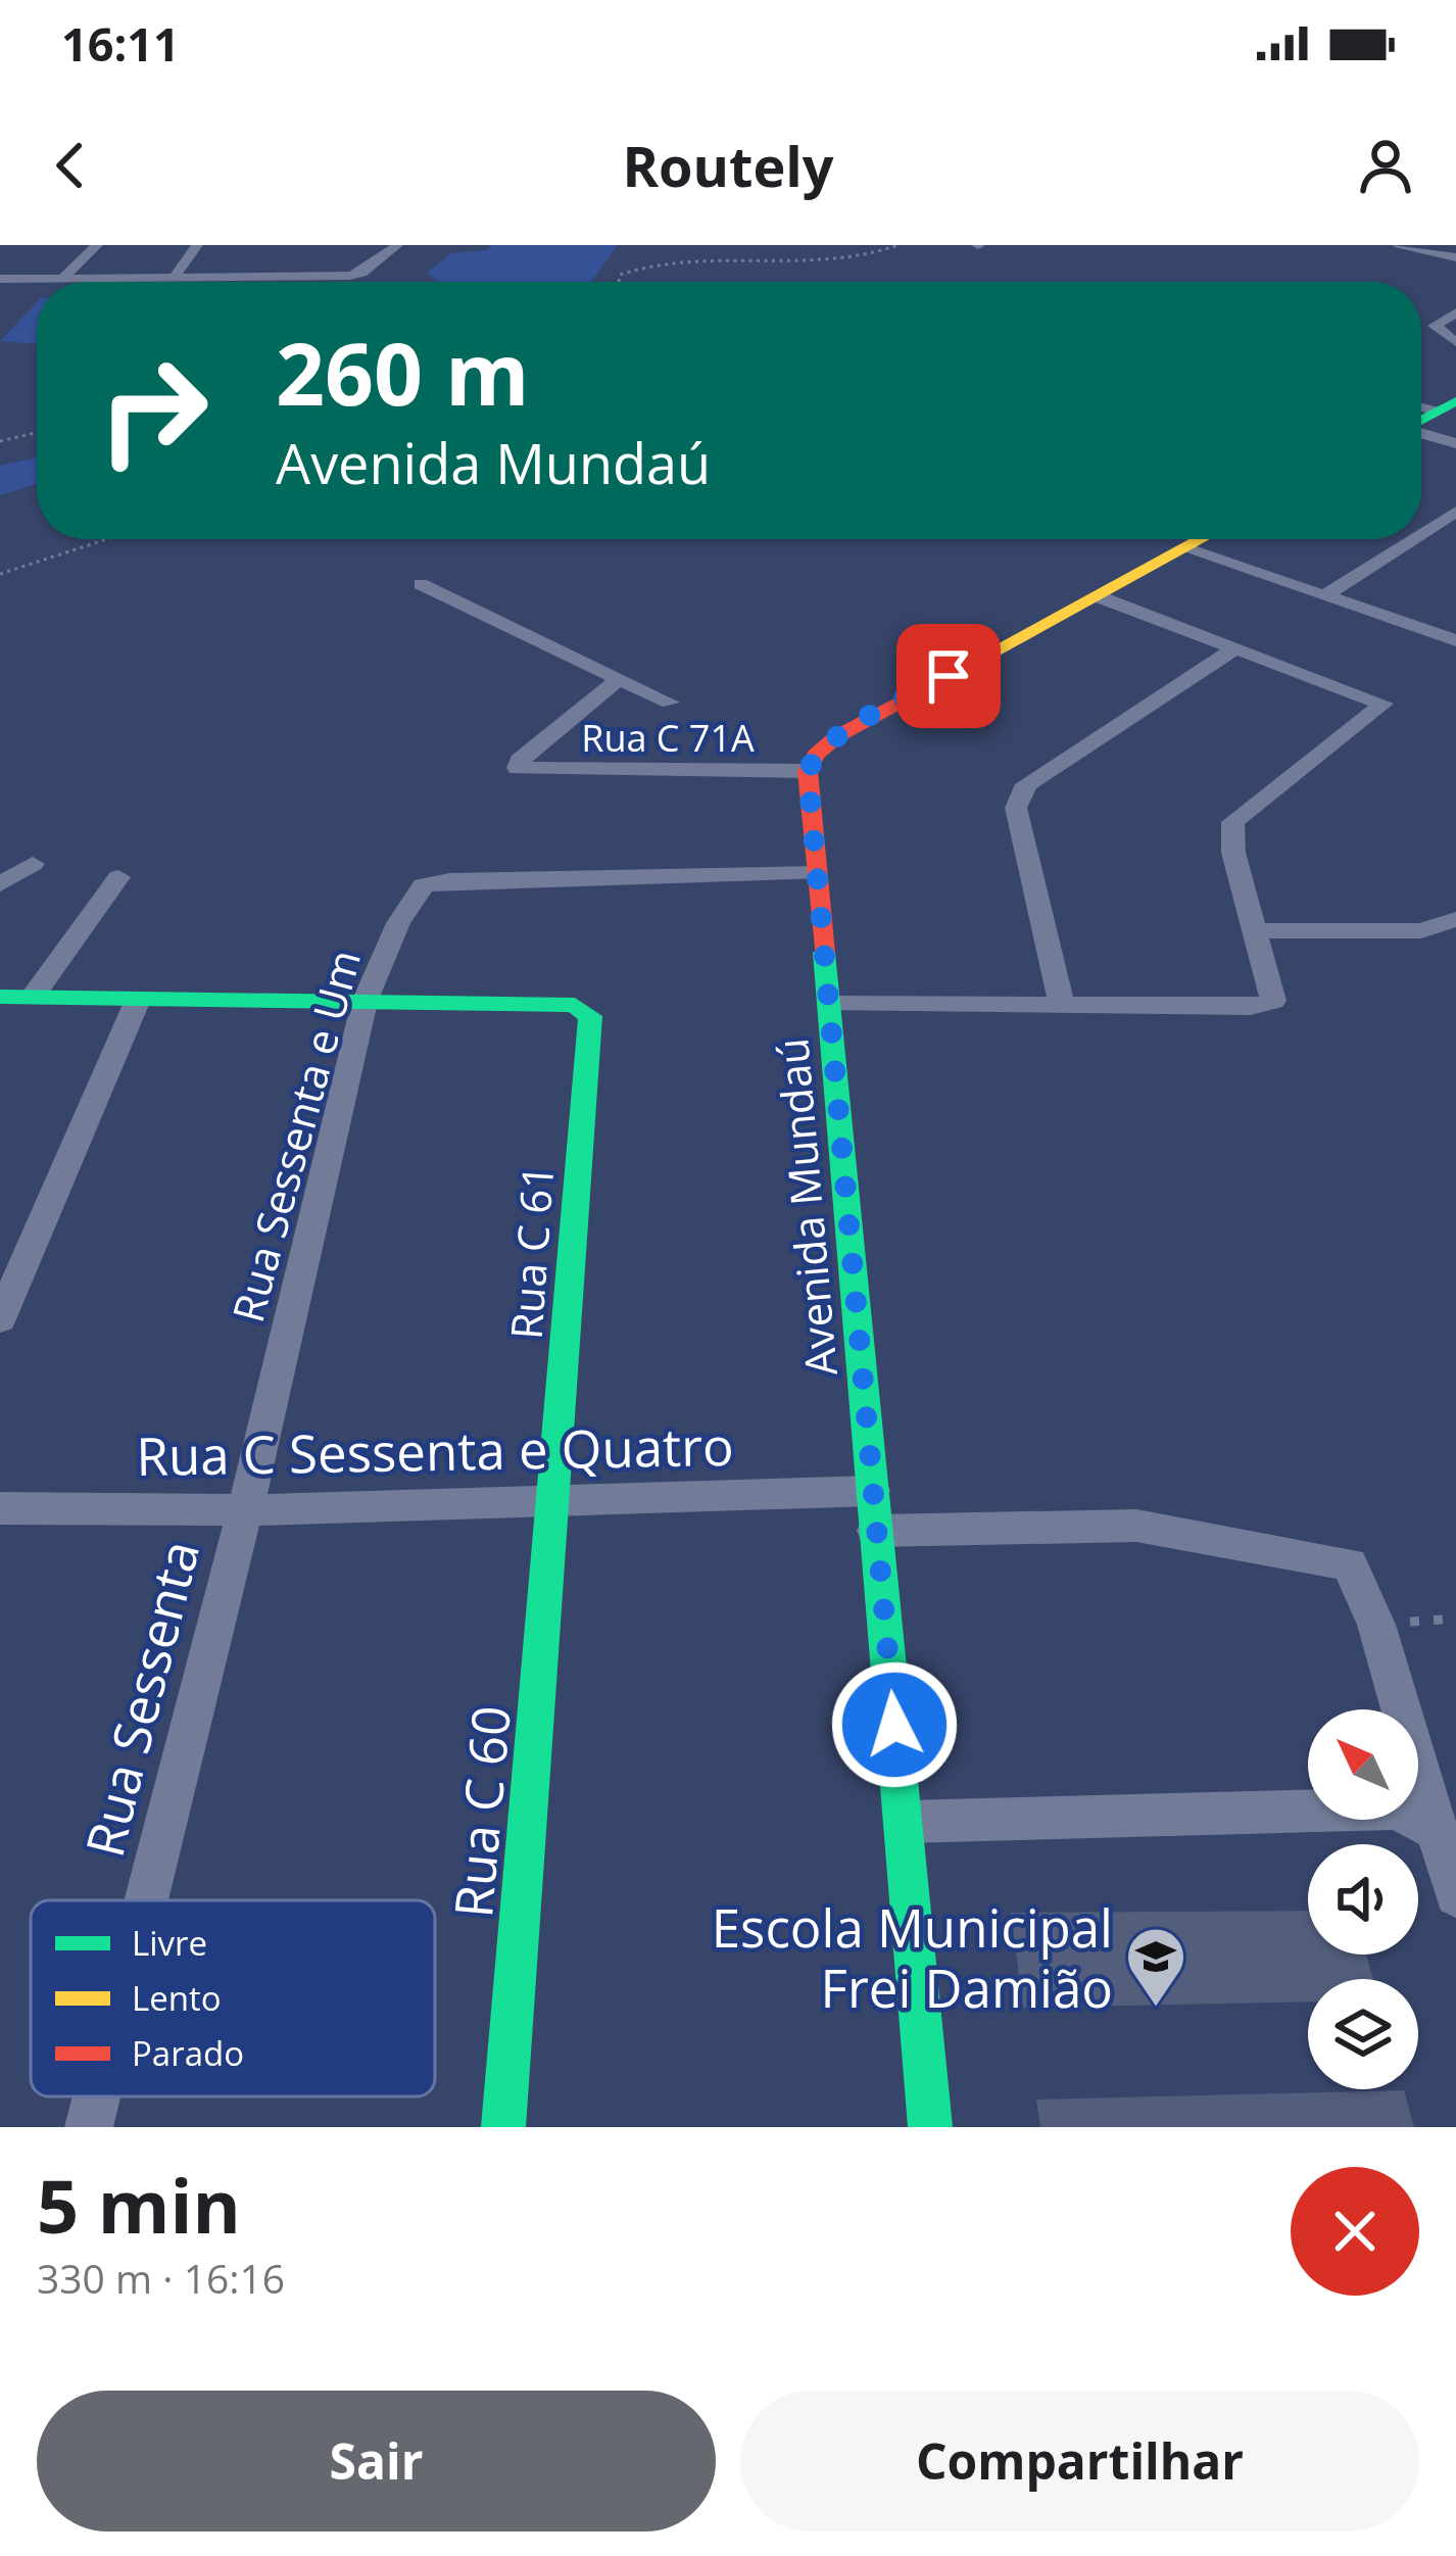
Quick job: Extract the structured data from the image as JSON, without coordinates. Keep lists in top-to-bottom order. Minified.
{"streets":{"street":["Rua C 71A","Rua Sessenta e Um","Avenida Mundaú","Rua C 61","Rua C Sessenta e Quatro","Rua Sessenta","Rua C 60"]},"crossings":[["Rua C 71A","Avenida Mundaú"],["Rua Sessenta e Um","Avenida Mundaú"],["Rua Sessenta e Um","Rua C 61"],["Rua Sessenta e Um","Rua C Sessenta e Quatro"],["Rua Sessenta e Um","Rua Sessenta"],["Avenida Mundaú","Rua C Sessenta e Quatro"],["Rua C 61","Rua C Sessenta e Quatro"],["Rua C 61","Rua C 60"],["Rua C Sessenta e Quatro","Rua Sessenta"],["Rua C Sessenta e Quatro","Rua C 60"]],"places":{"school or university":["Escola Municipal Frei Damião"]},"legend":["Livre","Lento","Parado"],"north":"top left","page":{"status":"16:11","header":"Routely","turn":["260 m","Avenida Mundaú"],"heading":["5 min","330 m · 16:16"],"buttons":["Sair","Compartilhar"]}}
